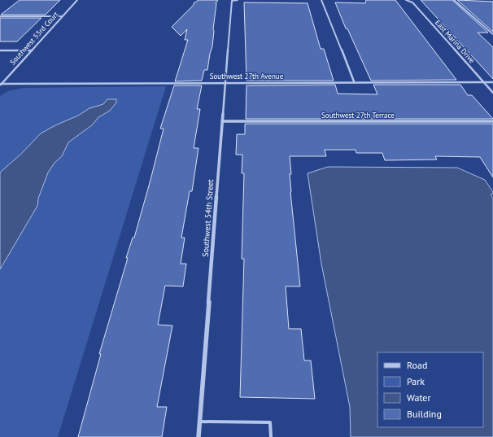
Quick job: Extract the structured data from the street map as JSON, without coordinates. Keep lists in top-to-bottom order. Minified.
{"streets":{"street":["Southwest 53rd Court","East Marina Drive","Southwest 27th Avenue","Southwest 27th Terrace","Southwest 54th Street"]},"crossings":[["Southwest 53rd Court","Southwest 27th Avenue"],["East Marina Drive","Southwest 27th Avenue"],["Southwest 27th Avenue","Southwest 54th Street"],["Southwest 27th Terrace","Southwest 54th Street"]],"legend":["Road","Park","Water","Building"]}
